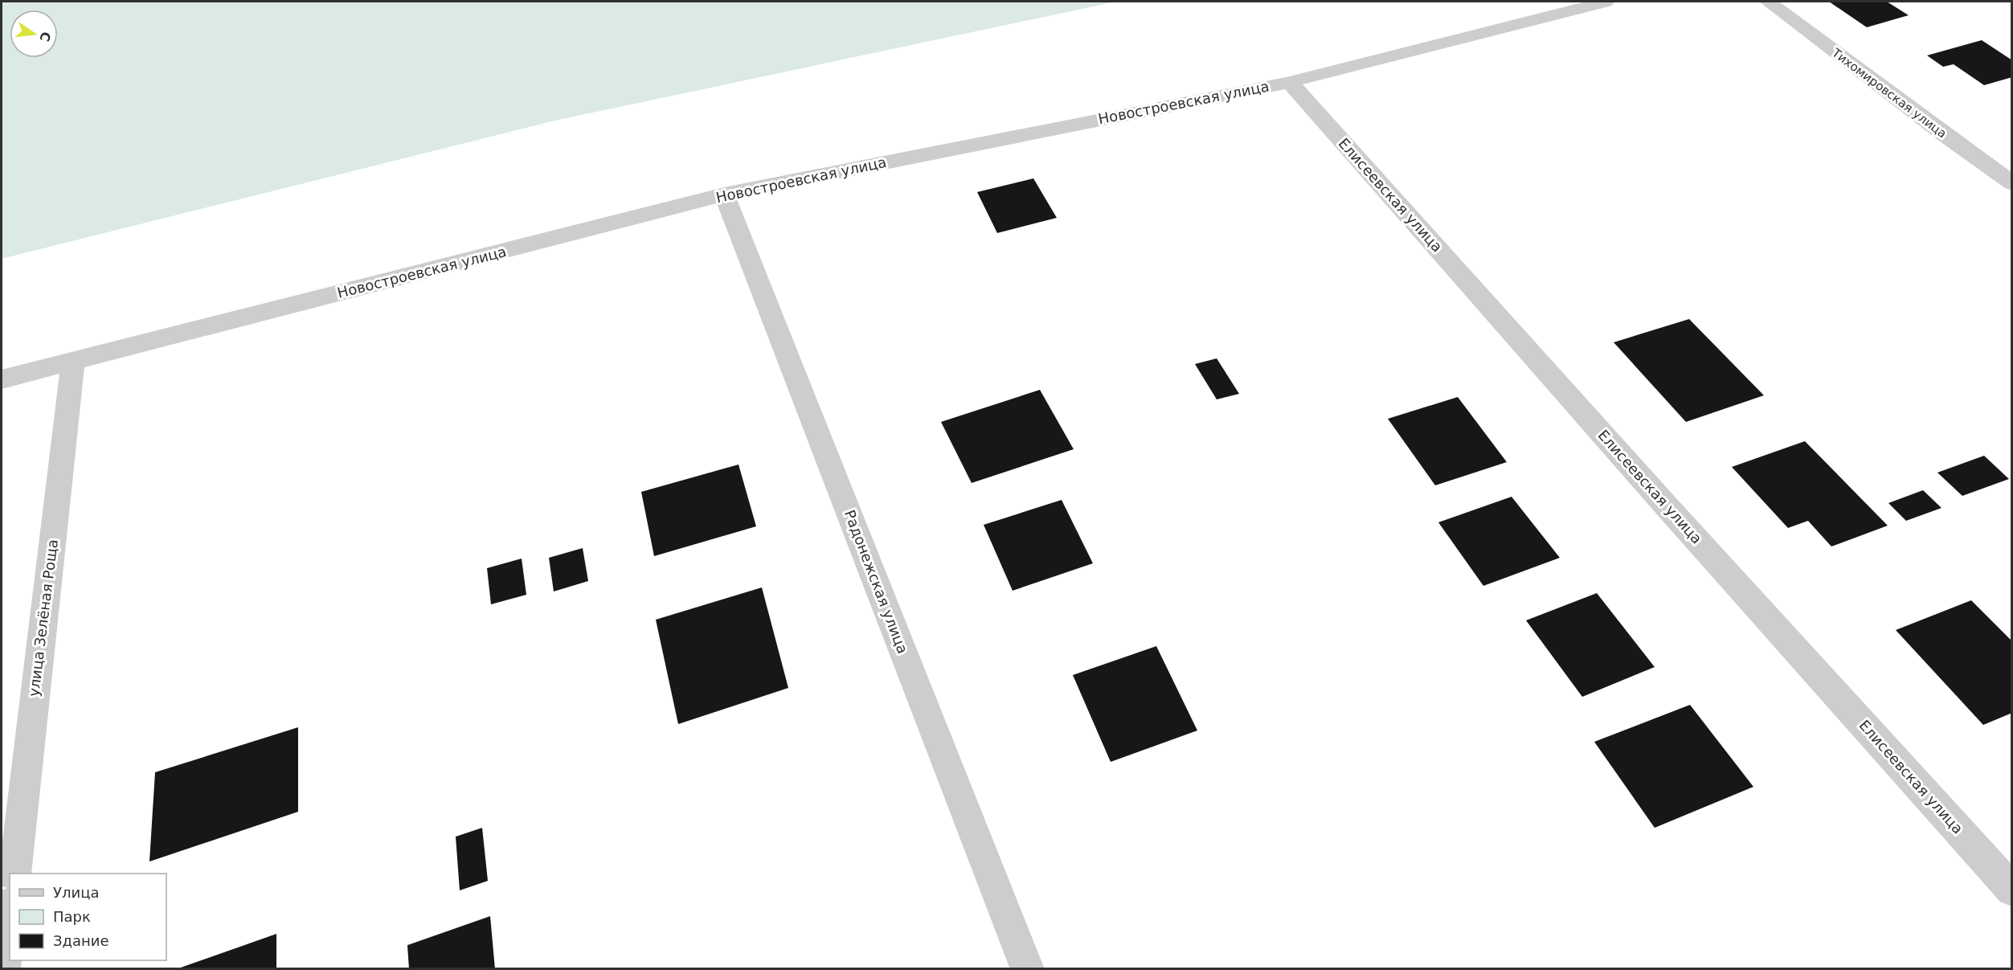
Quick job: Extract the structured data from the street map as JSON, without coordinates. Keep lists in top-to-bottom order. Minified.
{"streets":{"street":["Тихомировская улица","Новостроевская улица","Елисеевская улица","Радонежская улица","улица Зелёная Роща"]},"crossings":[["Новостроевская улица","Елисеевская улица"],["Новостроевская улица","Радонежская улица"],["Новостроевская улица","улица Зелёная Роща"]],"legend":["Улица","Парк","Здание"],"north":"right"}
